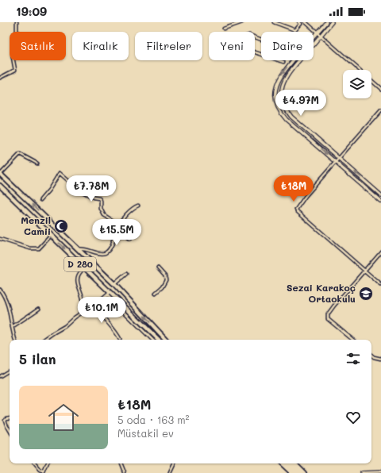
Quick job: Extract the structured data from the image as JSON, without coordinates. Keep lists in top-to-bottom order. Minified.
{"streets":{"highway":["D 280"]},"places":{"mosque":["Menzil Camii"],"school or university":["Sezai Karakoç Ortaokulu"]},"page":{"status":"19:09","chip":["Satılık","Kiralık","Filtreler","Yeni","Daire"],"price":["₺4.97M","₺7.78M","₺18M","₺15.5M","₺10.1M"],"heading":"5 ilan","list":[{"name":"₺18M","note":"5 oda · 163 m² · Müstakil ev"}]}}
